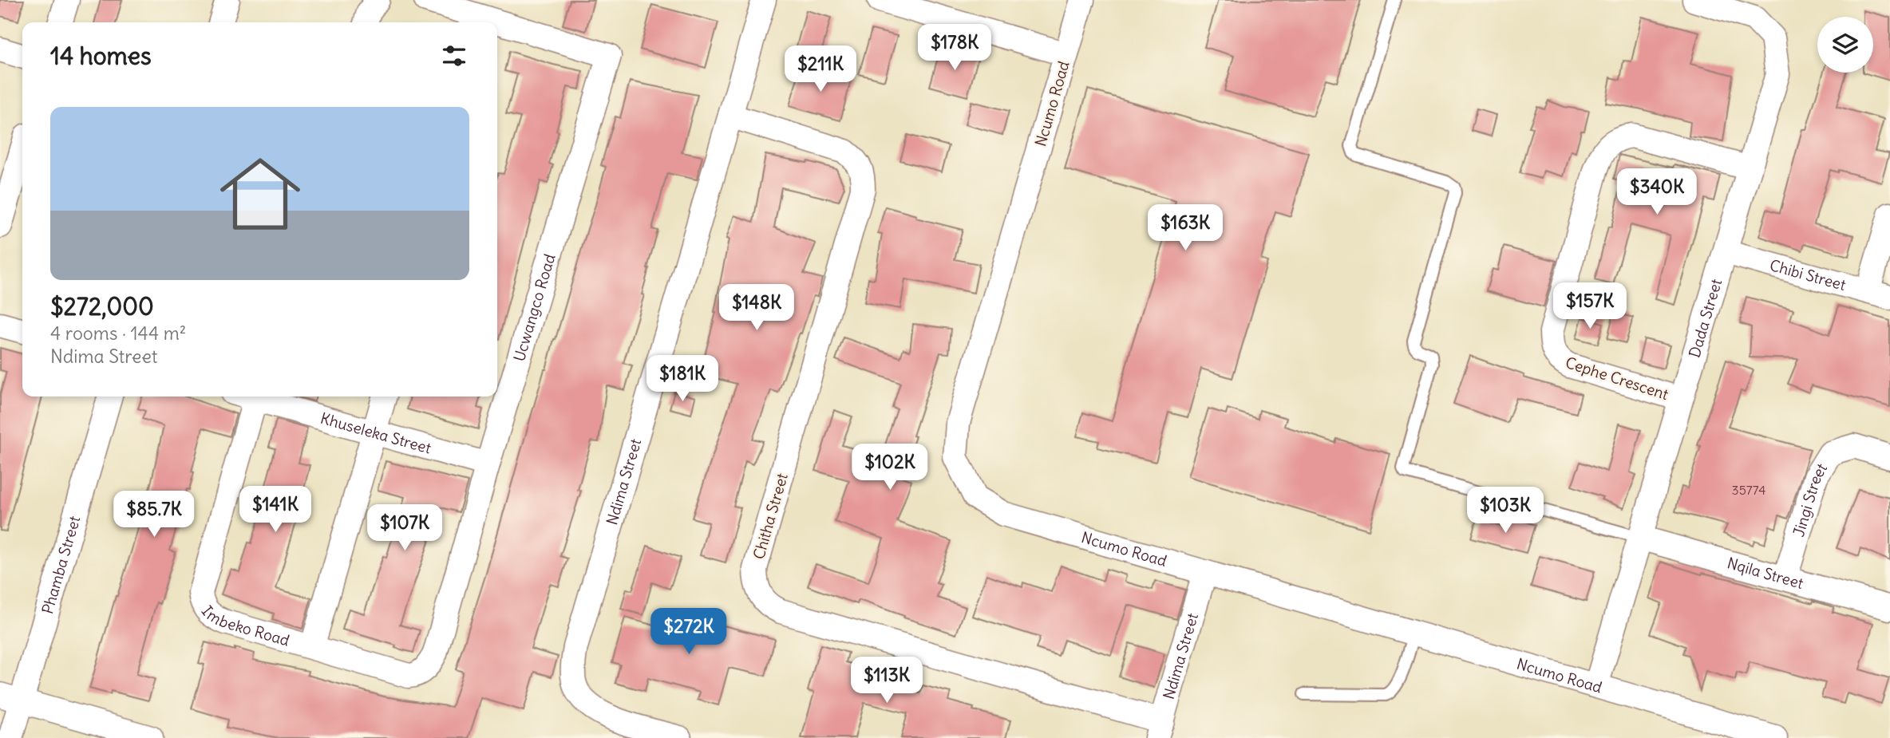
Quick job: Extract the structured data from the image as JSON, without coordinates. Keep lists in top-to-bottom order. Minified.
{"streets":{"street":["Ncumo Road","Chibi Street","Ucwangco Road","Dada Street","Cephe Crescent","Khuseleka Street","Ndima Street","Jingi Street","Chitha Street","Phamba Street","Nqila Street","Imbeko Road"]},"crossings":[["Ncumo Road","Dada Street"],["Ncumo Road","Ndima Street"],["Chibi Street","Dada Street"],["Ucwangco Road","Khuseleka Street"],["Ucwangco Road","Imbeko Road"],["Dada Street","Cephe Crescent"],["Dada Street","Nqila Street"],["Ndima Street","Chitha Street"],["Jingi Street","Nqila Street"]],"house_numbers":["35774"],"page":{"heading":"14 homes","price":["$178K","$211K","$340K","$163K","$157K","$148K","$181K","$102K","$141K","$103K","$85.7K","$107K","$272K","$113K"],"list":[{"name":"$272,000","note":"4 rooms · 144 m² · Ndima Street"}]}}
